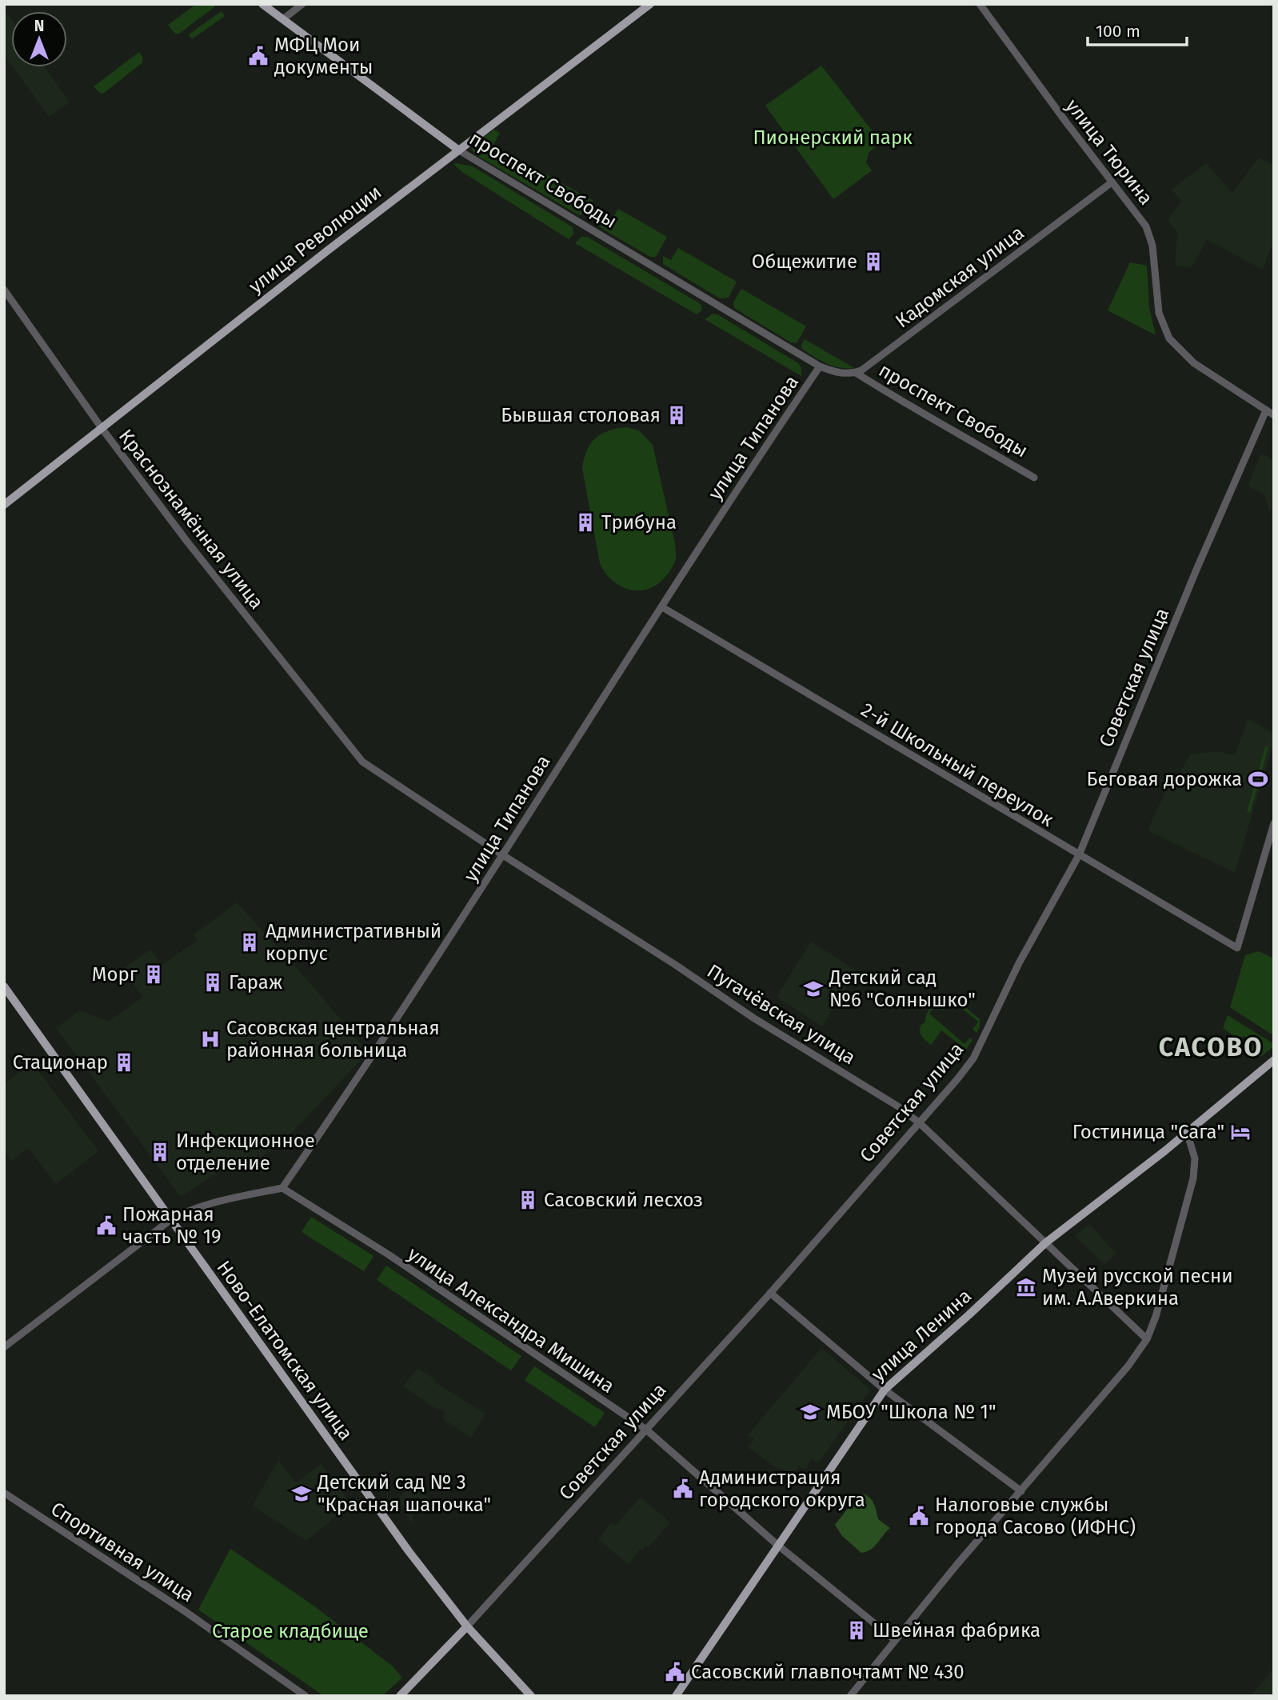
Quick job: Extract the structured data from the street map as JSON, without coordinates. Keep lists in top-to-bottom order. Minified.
{"streets":{"main road":["проспект Свободы","улица Революции","Советская улица","улица Ленина","Ново-Елатомская улица"],"street":["улица Тюрина","Кадомская улица","улица Типанова","Краснознамённая улица","2-й Школьный переулок","Пугачёвская улица","улица Александра Мишина","Спортивная улица"]},"crossings":[["улица Тюрина","Кадомская улица"],["улица Тюрина","Советская улица"],["проспект Свободы","улица Революции"],["проспект Свободы","Кадомская улица"],["проспект Свободы","улица Типанова"],["улица Революции","Краснознамённая улица"],["улица Типанова","2-й Школьный переулок"],["улица Типанова","Пугачёвская улица"],["улица Типанова","улица Александра Мишина"],["Краснознамённая улица","Пугачёвская улица"],["Советская улица","2-й Школьный переулок"],["Советская улица","Пугачёвская улица"],["Советская улица","улица Александра Мишина"],["Советская улица","Ново-Елатомская улица"],["Пугачёвская улица","улица Ленина"],["улица Александра Мишина","улица Ленина"]],"districts":["САСОВО"],"parks":["Пионерский парк","Старое кладбище"],"places":{"public building":["МФЦ Мои документы","Пожарная часть № 19","Администрация городского округа","Налоговые службы города Сасово (ИФНС)","Сасовский главпочтамт № 430"],"building":["Общежитие","Бывшая столовая","Трибуна","Административный корпус","Морг","Гараж","Стационар","Инфекционное отделение","Сасовский лесхоз","Швейная фабрика"],"sports":["Беговая дорожка"],"school or university":["Детский сад №6 \"Солнышко\"","МБОУ \"Школа № 1\"","Детский сад № 3 \"Красная шапочка\""],"hospital":["Сасовская центральная районная больница"],"hotel":["Гостиница \"Сага\""],"museum":["Музей русской песни им. А.Аверкина"]},"scale_bar":"100 m","north":"top"}
